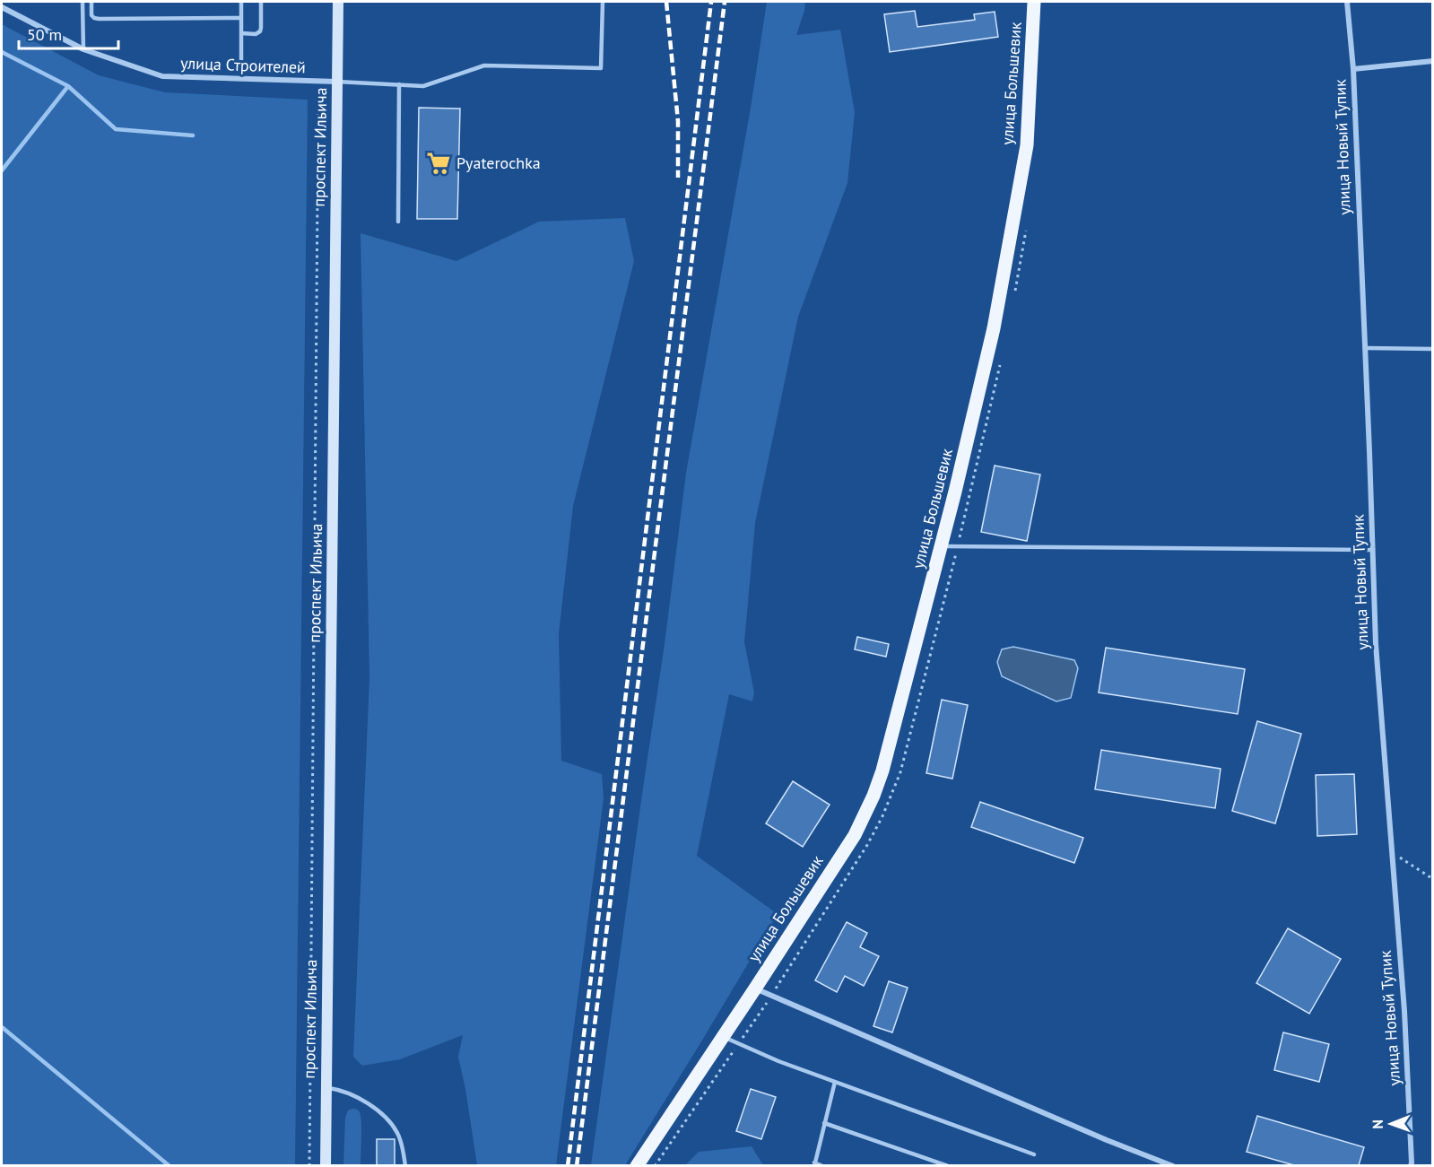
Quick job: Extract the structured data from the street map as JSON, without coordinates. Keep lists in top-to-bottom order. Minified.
{"streets":{"main road":["улица Большевик"],"street":["улица Строителей","проспект Ильича","улица Новый Тупик"]},"crossings":[["улица Строителей","проспект Ильича"]],"places":{"supermarket":["Pyaterochka"]},"scale_bar":"50 m","north":"left"}
